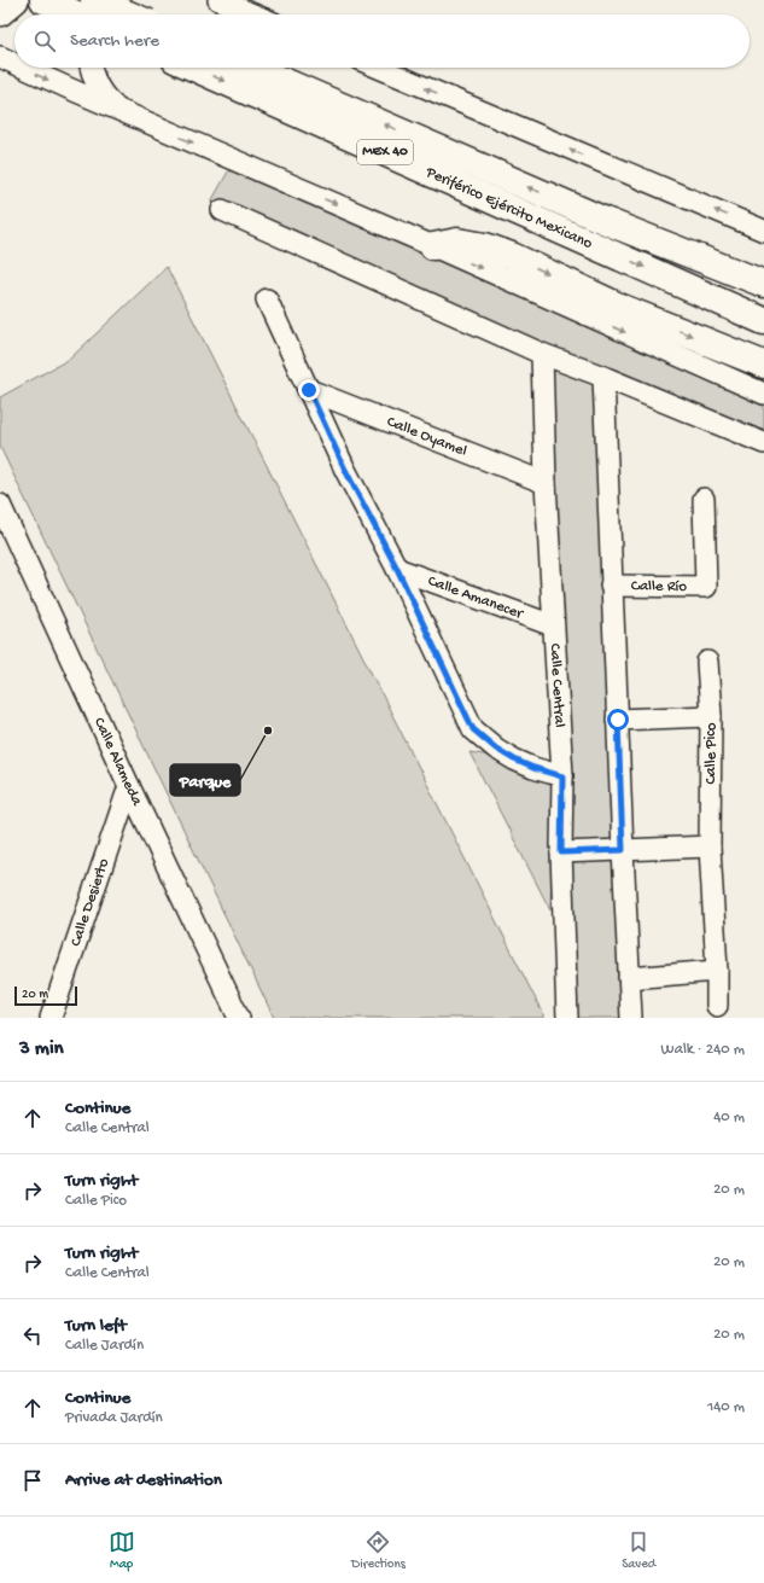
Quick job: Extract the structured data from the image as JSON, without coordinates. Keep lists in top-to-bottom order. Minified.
{"streets":{"highway":["MEX 40","Periférico Ejército Mexicano"],"street":["Calle Oyamel","Calle Río","Calle Amanecer","Calle Central","Calle Pico","Calle Alameda","Calle Desierto"]},"crossings":[["Calle Oyamel","Calle Central"],["Calle Amanecer","Calle Central"],["Calle Alameda","Calle Desierto"]],"places":["Parque"],"scale_bar":"20 m","page":{"search":"Search here","scale":"20 m","heading":["3 min","Walk · 240 m"],"list":[["Continue","Calle Central","40 m"],["Turn right","Calle Pico","20 m"],["Turn right","Calle Central","20 m"],["Turn left","Calle Jardín","20 m"],["Continue","Privada Jardín","140 m"],"Arrive at destination"],"nav":["Map","Directions","Saved"]}}
